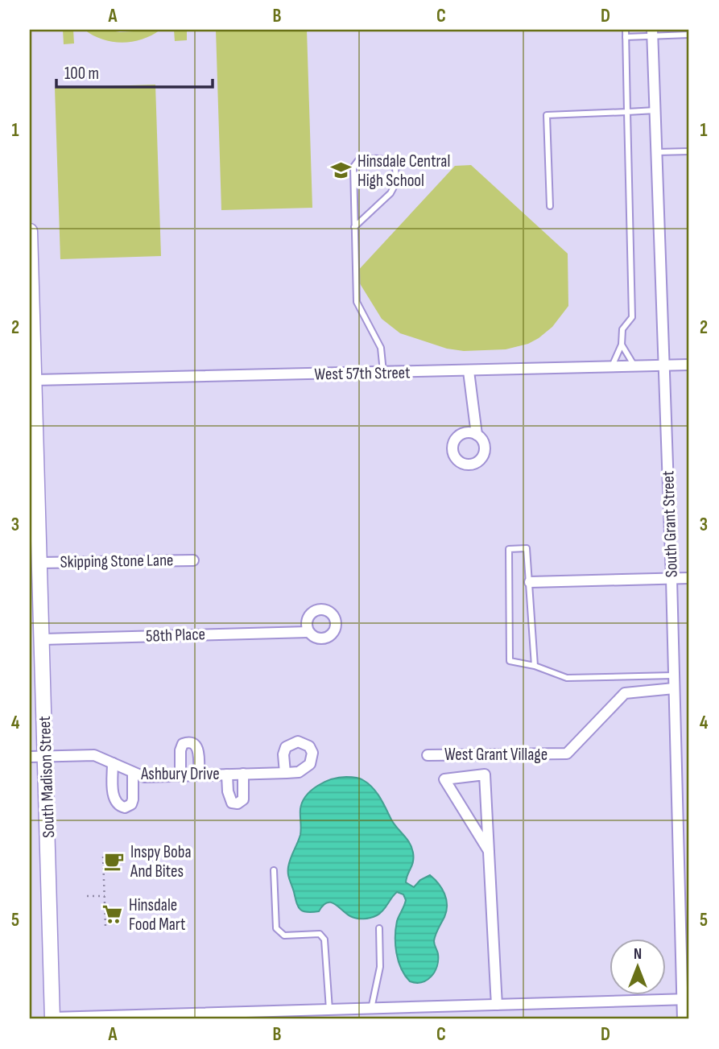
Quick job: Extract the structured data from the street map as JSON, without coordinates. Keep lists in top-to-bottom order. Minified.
{"streets":{"street":["West 57th Street","South Grant Street","Skipping Stone Lane","58th Place","West Grant Village","Ashbury Drive","South Madison Street"]},"crossings":[["West 57th Street","South Grant Street"],["West 57th Street","South Madison Street"],["South Grant Street","West Grant Village"],["Skipping Stone Lane","South Madison Street"],["58th Place","South Madison Street"],["Ashbury Drive","South Madison Street"]],"places":{"school or university":["Hinsdale Central High School"],"cafe":["Inspy Boba And Bites"],"supermarket":["Hinsdale Food Mart"]},"scale_bar":"100 m","north":"top","grid":{"columns":["A","B","C","D"],"rows":["1","2","3","4","5"]}}
